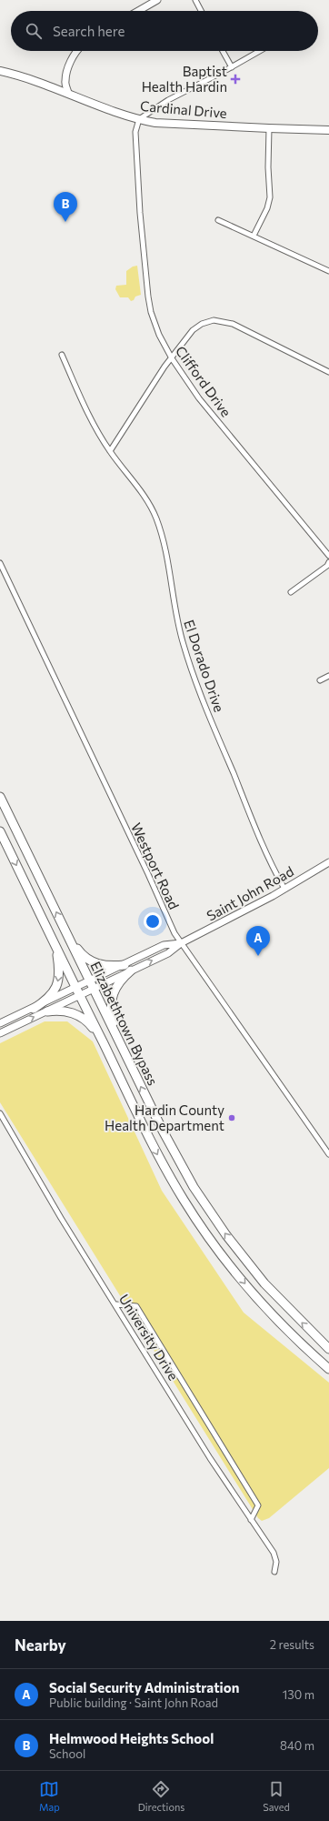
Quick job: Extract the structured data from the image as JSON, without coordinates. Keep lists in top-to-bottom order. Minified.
{"streets":{"highway":["Elizabethtown Bypass"],"main road":["Cardinal Drive"],"street":["Clifford Drive","El Dorado Drive","Westport Road","Saint John Road","University Drive"]},"crossings":[["Cardinal Drive","Clifford Drive"],["El Dorado Drive","Saint John Road"],["Westport Road","Saint John Road"],["Saint John Road","Elizabethtown Bypass"]],"places":{"health":["Baptist Health Hardin"],"other":["Hardin County Health Department"]},"page":{"search":"Search here","pins":["B","A"],"heading":["Nearby","2 results"],"list":[{"mark":"A","name":"Social Security Administration","note":"Public building · Saint John Road","value":"130 m"},{"mark":"B","name":"Helmwood Heights School","note":"School","value":"840 m"}],"nav":["Map","Directions","Saved"]}}
